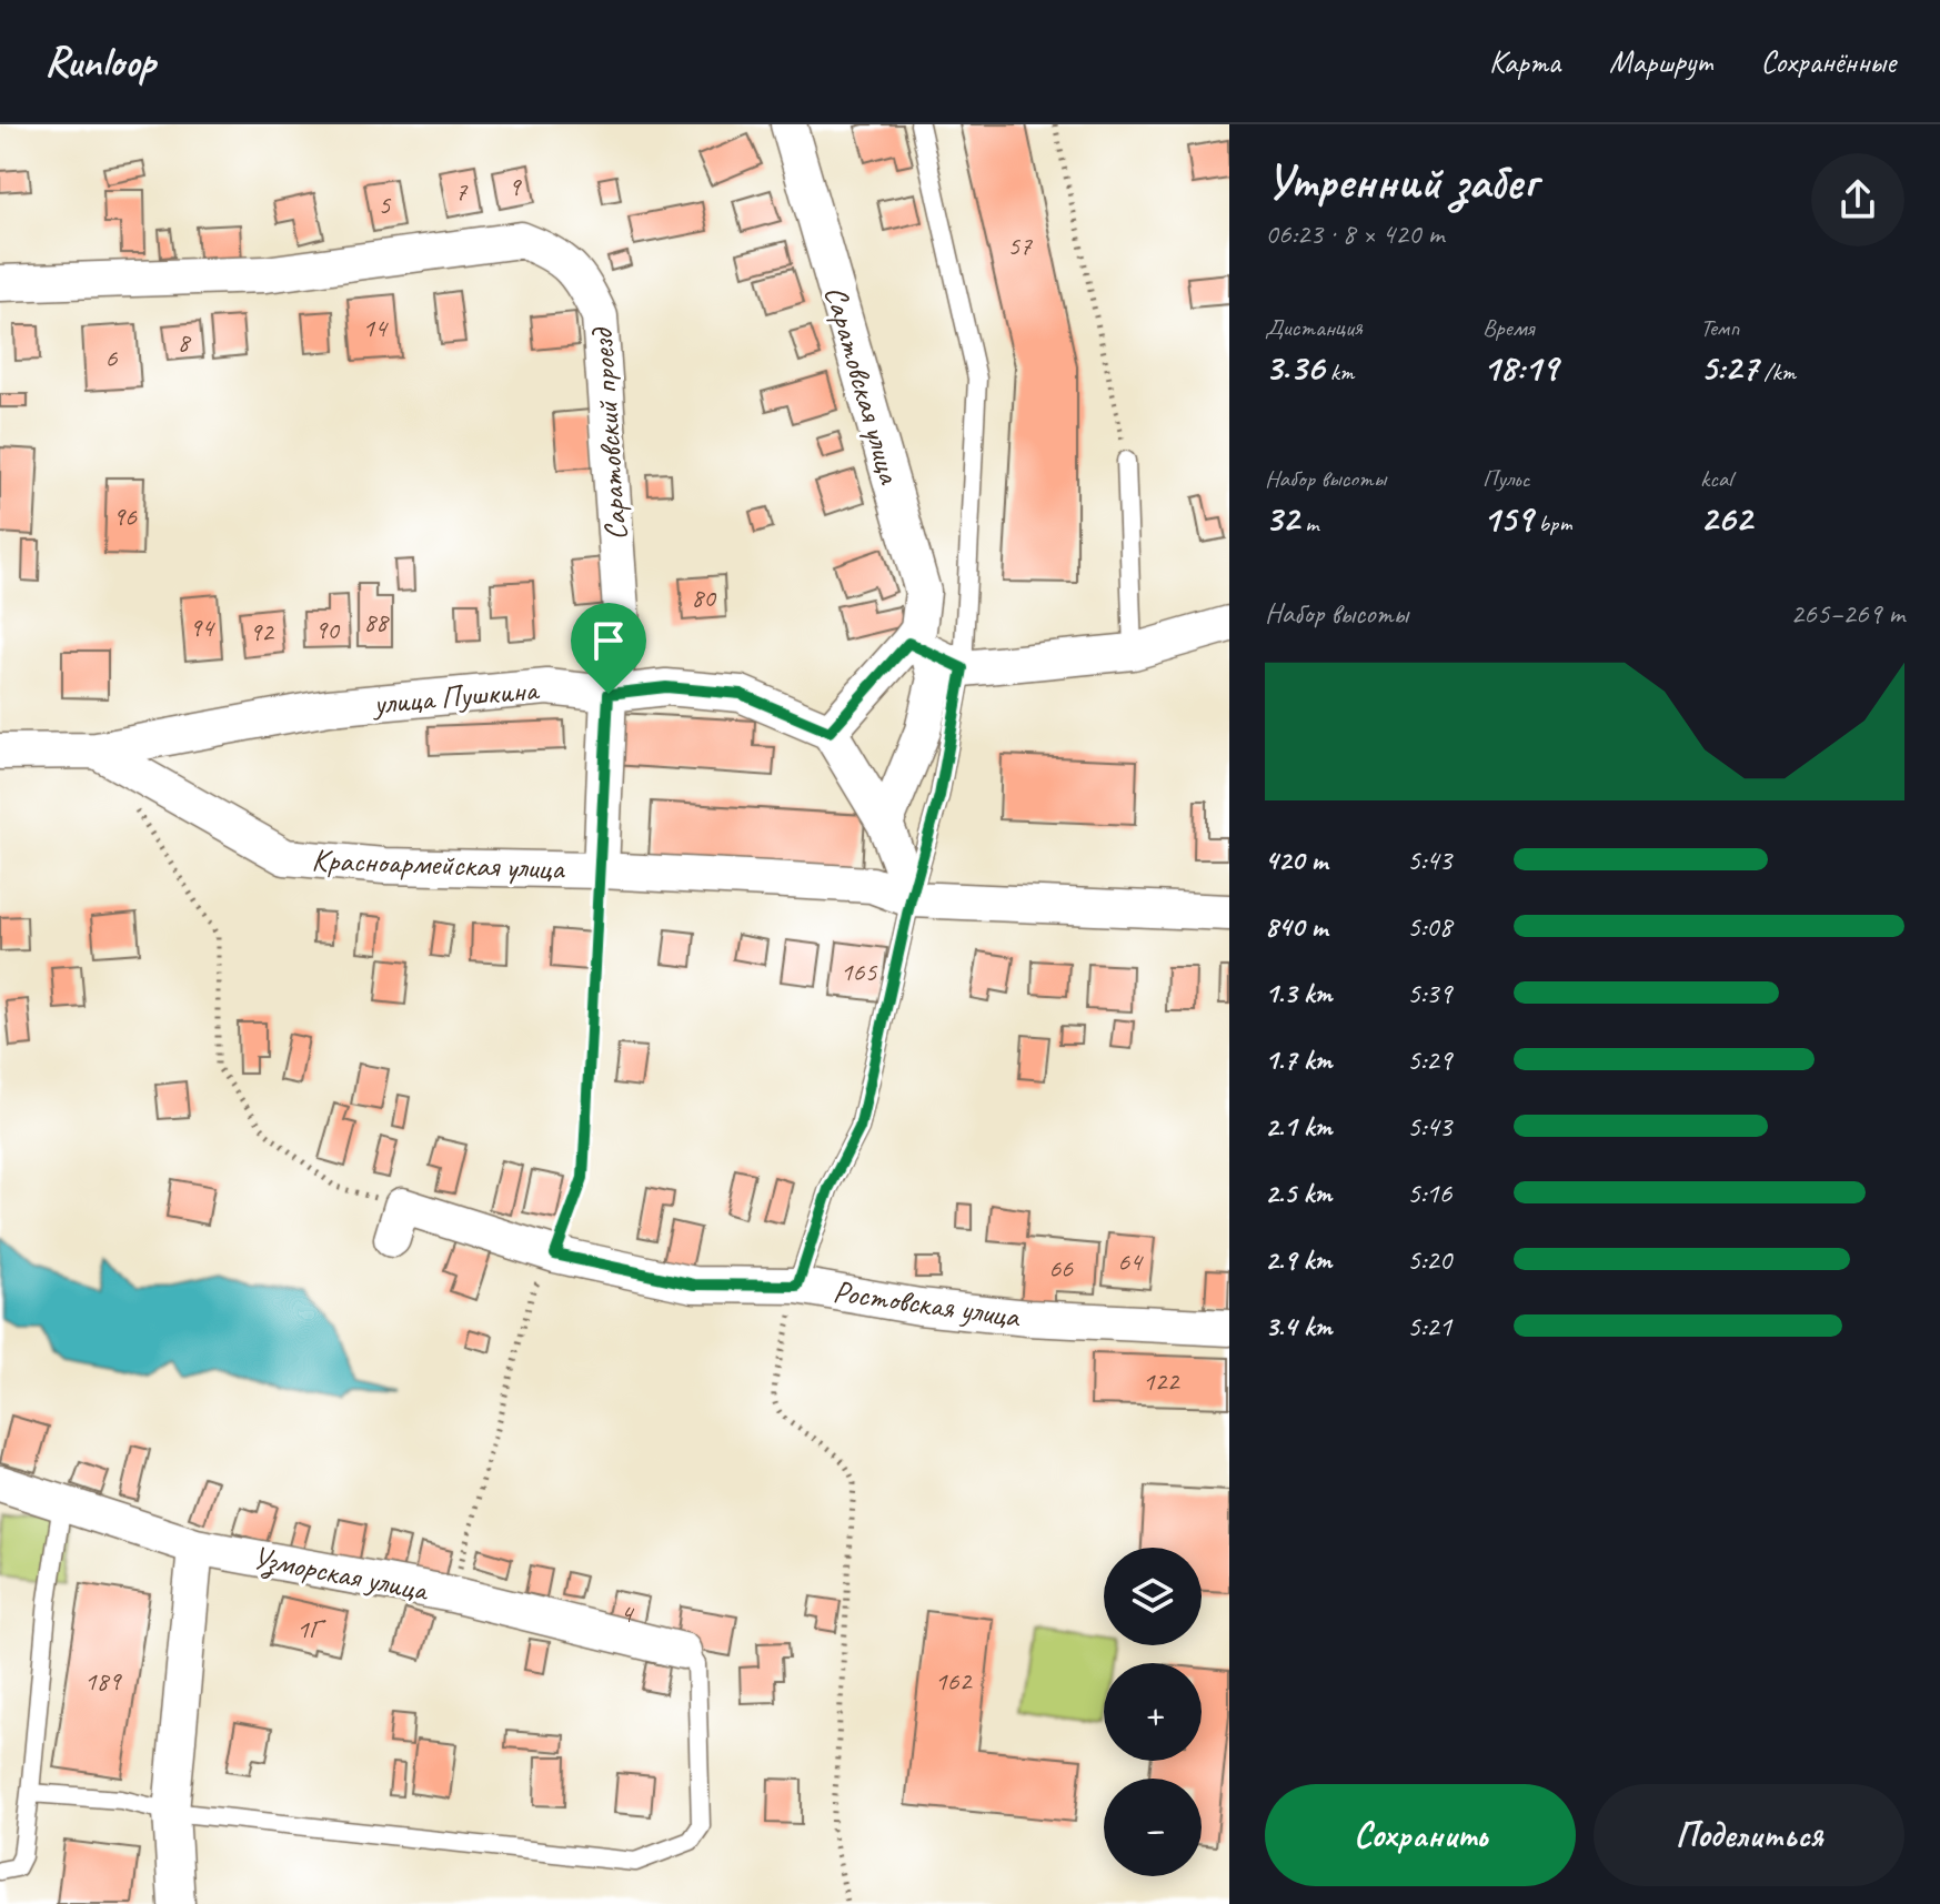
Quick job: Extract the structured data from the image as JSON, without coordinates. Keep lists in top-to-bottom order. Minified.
{"streets":{"street":["Саратовская улица","Саратовский проезд","улица Пушкина","Красноармейская улица","Ростовская улица","Узморская улица"]},"crossings":[["Саратовский проезд","улица Пушкина"],["Саратовский проезд","Красноармейская улица"],["улица Пушкина","Красноармейская улица"]],"house_numbers":["9","7","5","57","14","8","6","96","80","88","94","90","92","165","64","66","122","4","1Г","189","162"],"page":{"header":"Runloop","nav":["Карта","Маршрут","Сохранённые"],"heading":["Утренний забег","06:23 · 8 × 420 m"],"stats":[["Дистанция","3.36 km"],["Время","18:19"],["Темп","5:27 /km"],["Набор высоты","32 m"],["Пульс","159 bpm"],["kcal","262"]],"chart":["Набор высоты","265–269 m"],"list":[{"name":"420 m","note":"5:43"},{"name":"840 m","note":"5:08"},{"name":"1.3 km","note":"5:39"},{"name":"1.7 km","note":"5:29"},{"name":"2.1 km","note":"5:43"},{"name":"2.5 km","note":"5:16"},{"name":"2.9 km","note":"5:20"},{"name":"3.4 km","note":"5:21"}],"map_buttons":["+","−"],"buttons":["Сохранить","Поделиться"]}}
